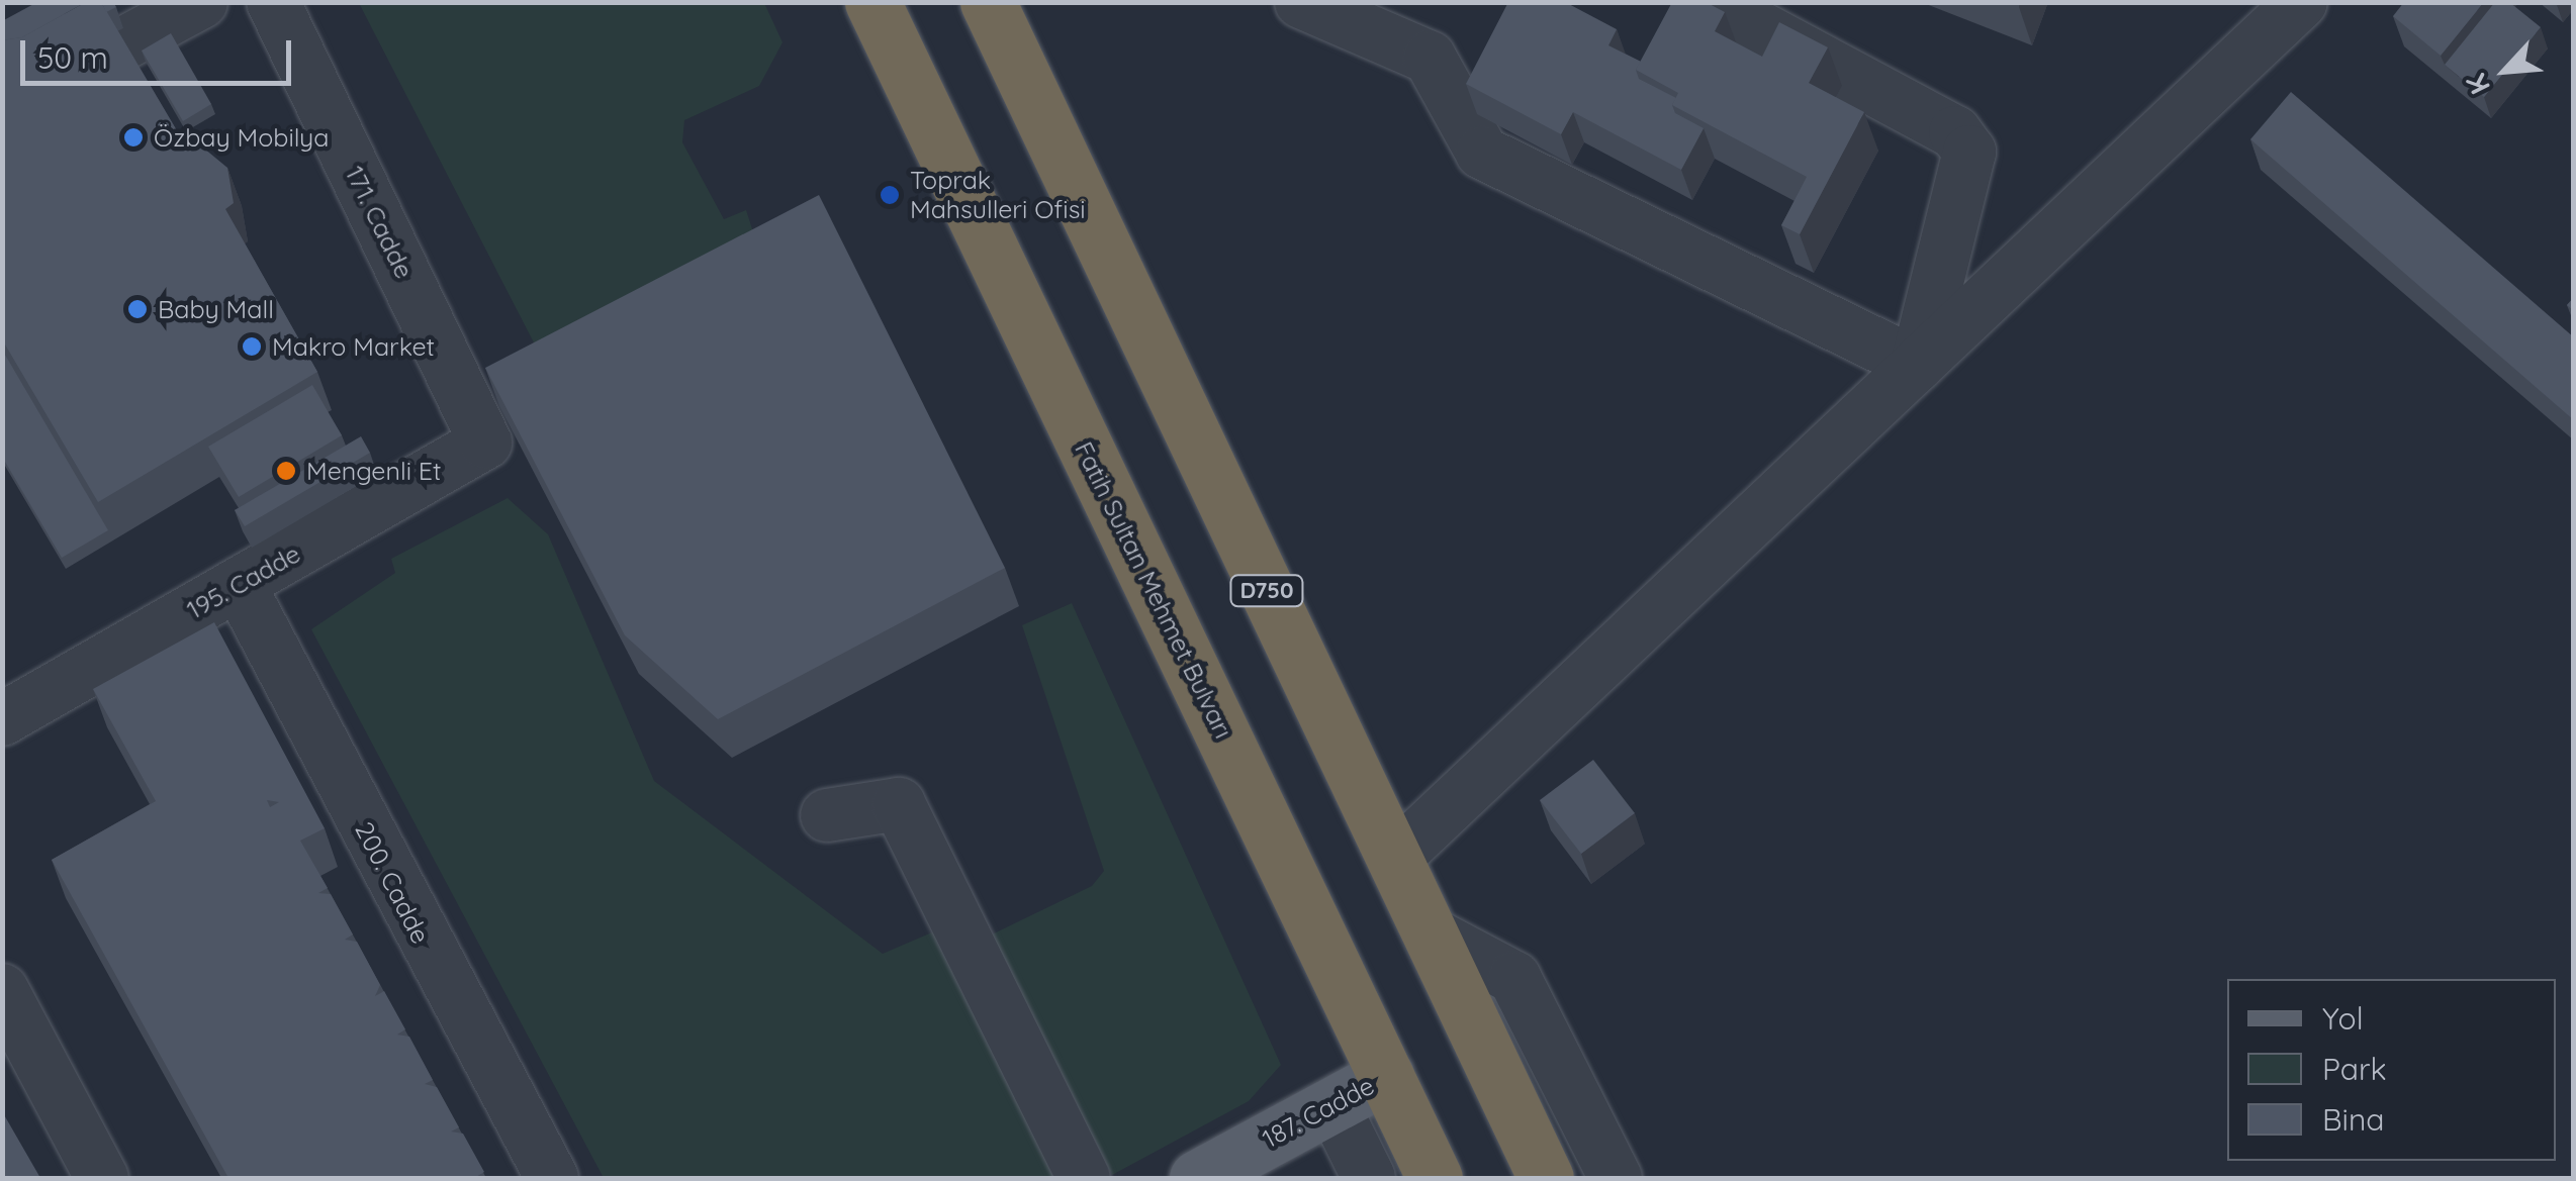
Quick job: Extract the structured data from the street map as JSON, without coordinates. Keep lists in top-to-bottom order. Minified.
{"streets":{"highway":["Fatih Sultan Mehmet Bulvarı","D750"],"main road":["187. Cadde"],"street":["171. Cadde","195. Cadde","200. Cadde"]},"crossings":[["171. Cadde","195. Cadde"],["195. Cadde","200. Cadde"],["Fatih Sultan Mehmet Bulvarı","187. Cadde"]],"places":["Özbay Mobilya","Toprak Mahsulleri Ofisi","Baby Mall","Makro Market","Mengenli Et"],"legend":["Yol","Park","Bina"],"scale_bar":"50 m","north":"bottom left"}
